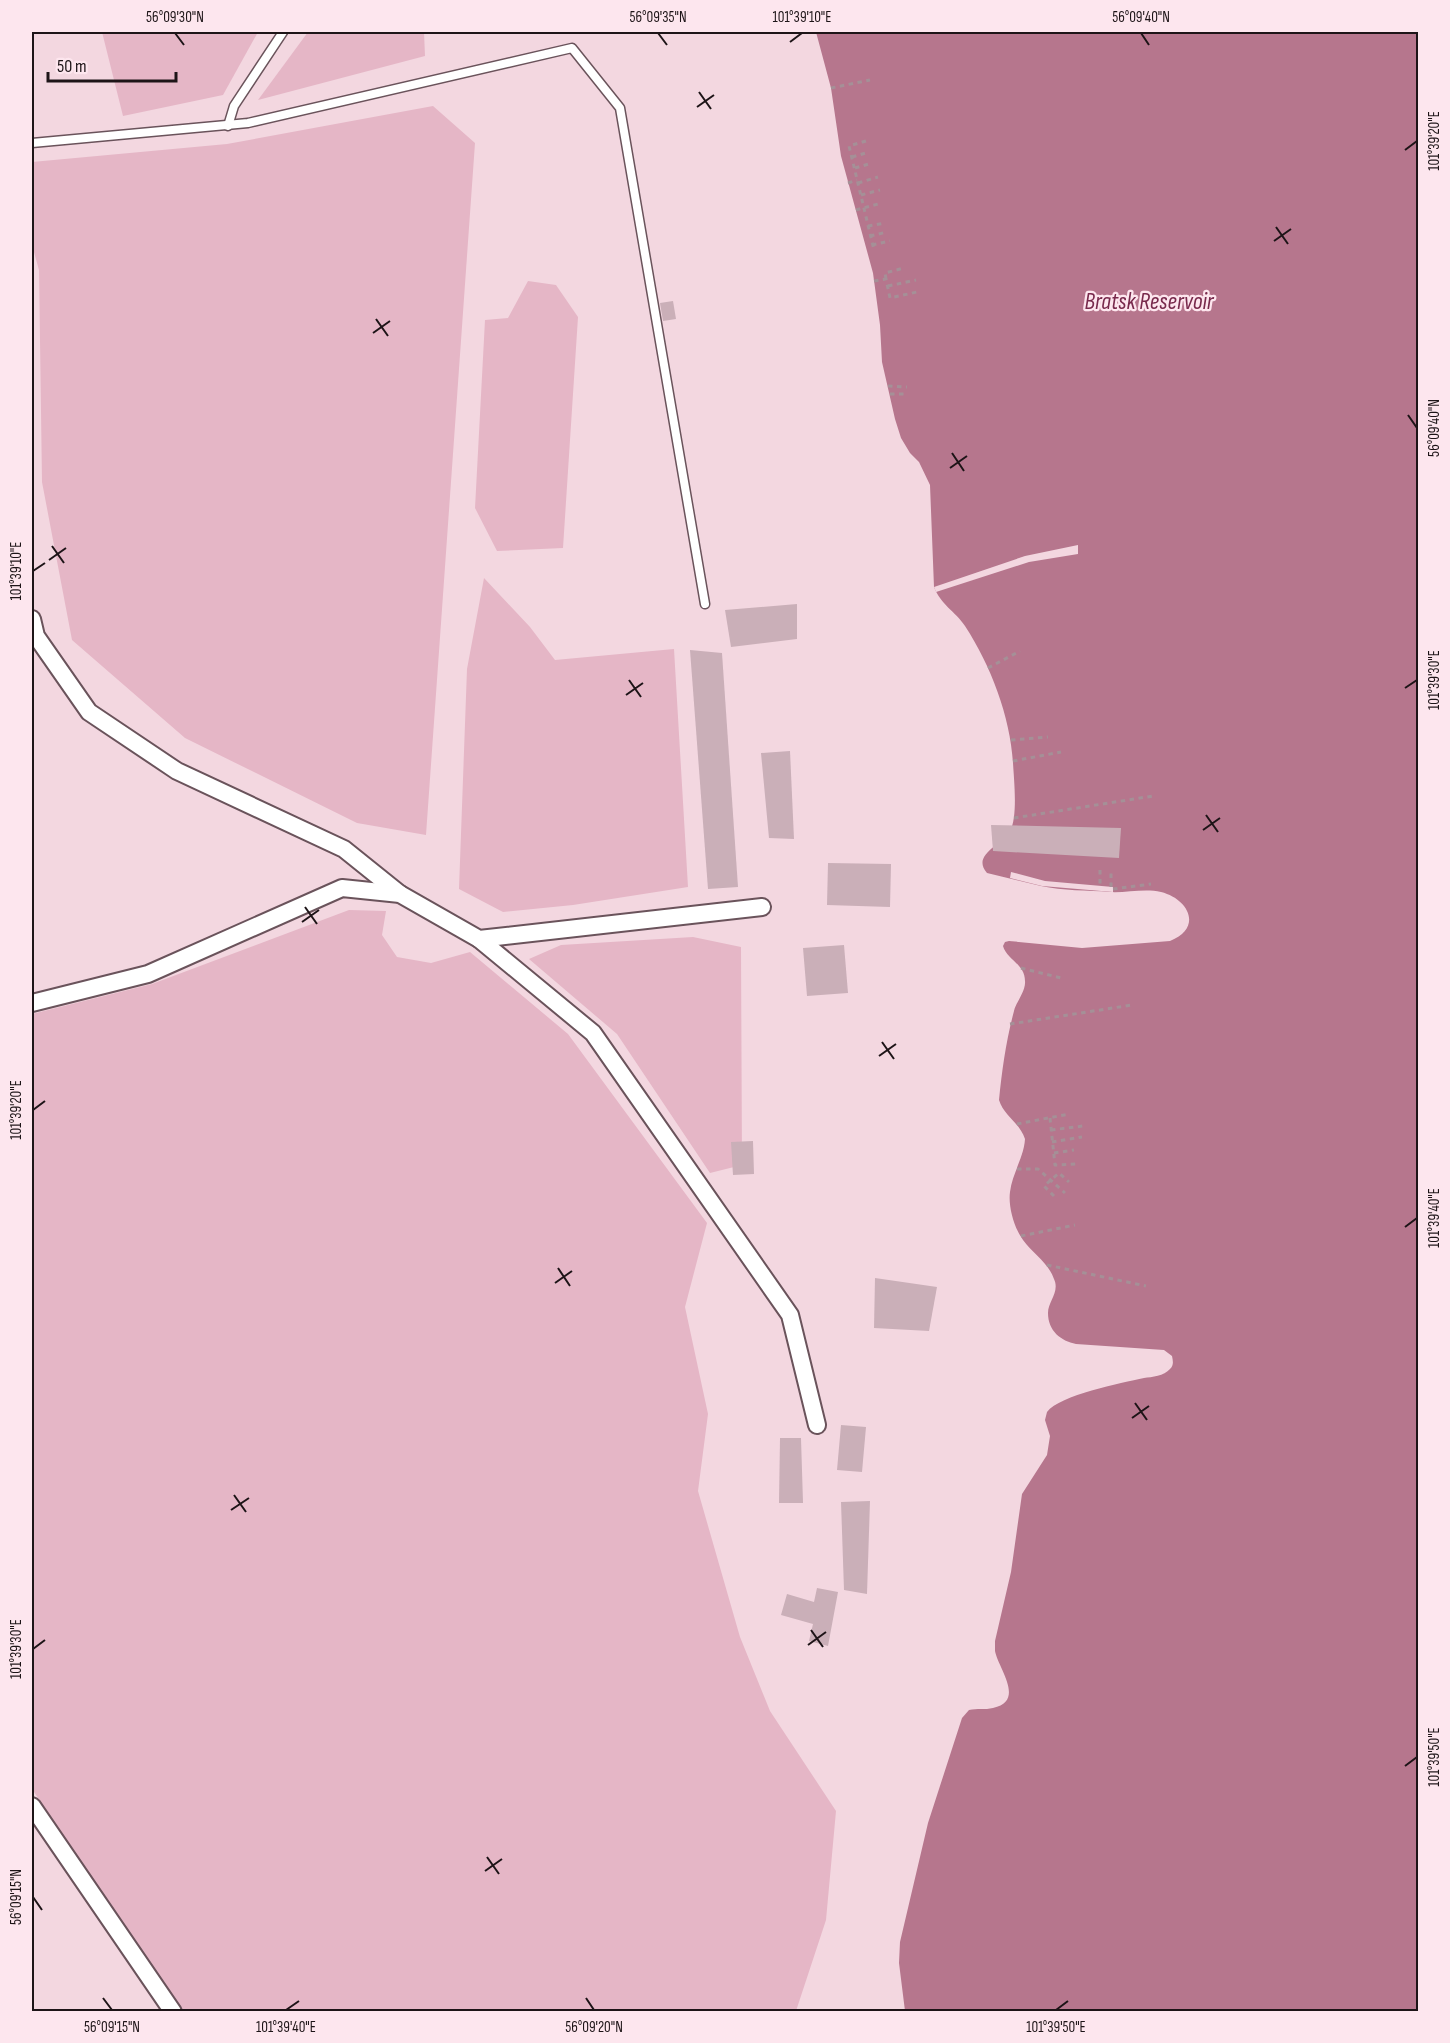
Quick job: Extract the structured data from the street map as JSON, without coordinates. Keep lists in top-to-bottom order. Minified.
{"water":["Bratsk Reservoir"],"scale_bar":"50 m","coordinates":["56°09'30\"N","56°09'35\"N","101°39'10\"E","56°09'40\"N","101°39'20\"E","101°39'30\"E","101°39'40\"E","101°39'50\"E","56°09'15\"N","56°09'20\"N"]}
